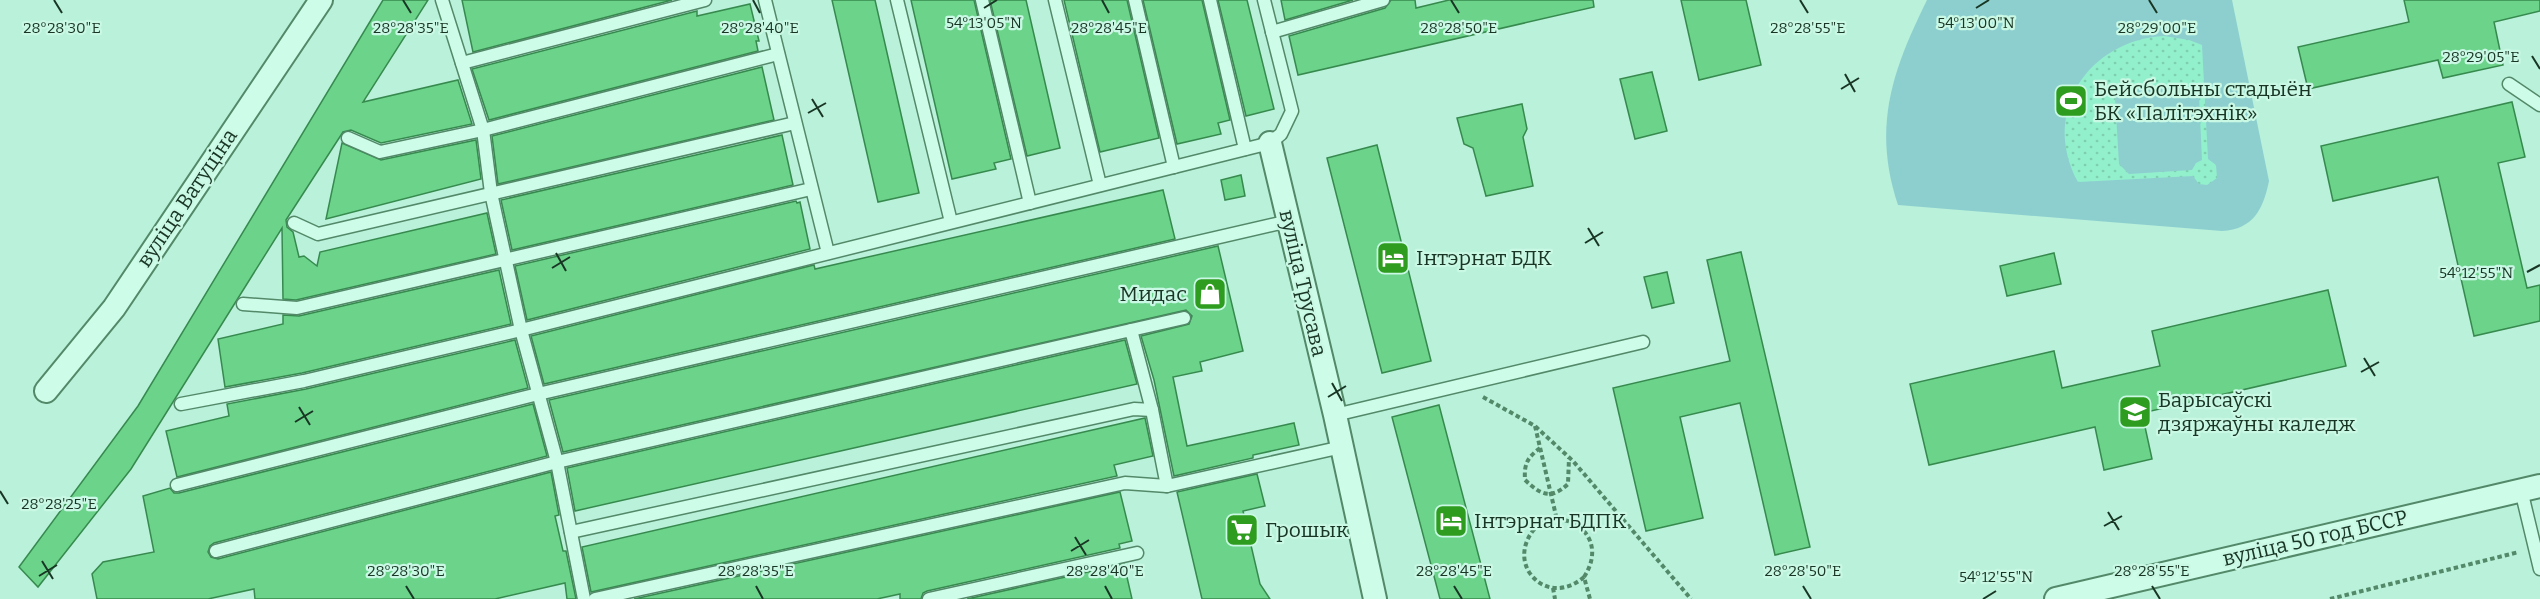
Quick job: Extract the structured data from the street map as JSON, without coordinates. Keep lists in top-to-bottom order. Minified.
{"streets":{"street":["вуліца Ватуціна","вуліца Трусава","вуліца 50 год БССР"]},"places":{"sports":["Бейсбольны стадыён БК «Палітэхнік»"],"hotel":["Інтэрнат БДК","Інтэрнат БДПК"],"shop":["Мидас"],"school or university":["Барысаўскі дзяржаўны каледж"],"supermarket":["Грошык"]},"coordinates":["54°13'05\"N","54°13'00\"N","28°29'00\"E","28°28'30\"E","28°28'35\"E","28°28'40\"E","28°28'45\"E","28°28'50\"E","28°28'55\"E","28°29'05\"E","54°12'55\"N","28°28'25\"E"]}
